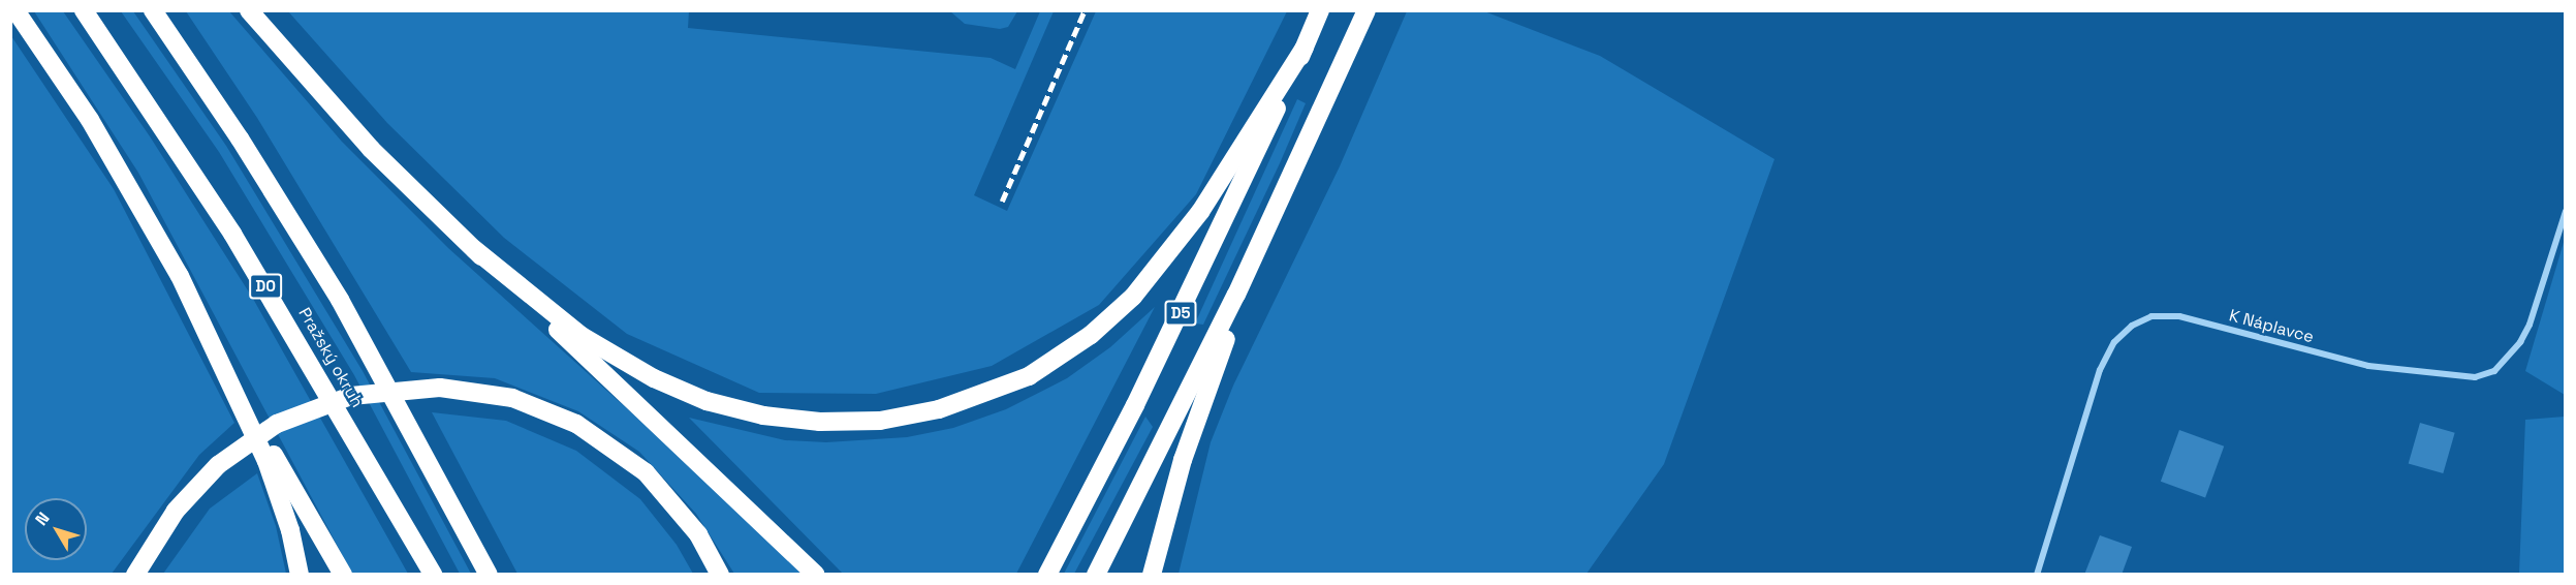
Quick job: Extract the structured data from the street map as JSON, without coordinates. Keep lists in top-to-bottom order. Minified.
{"streets":{"highway":["D0","D5","Pražský okruh"],"street":["K Náplavce"]},"north":"top left"}
